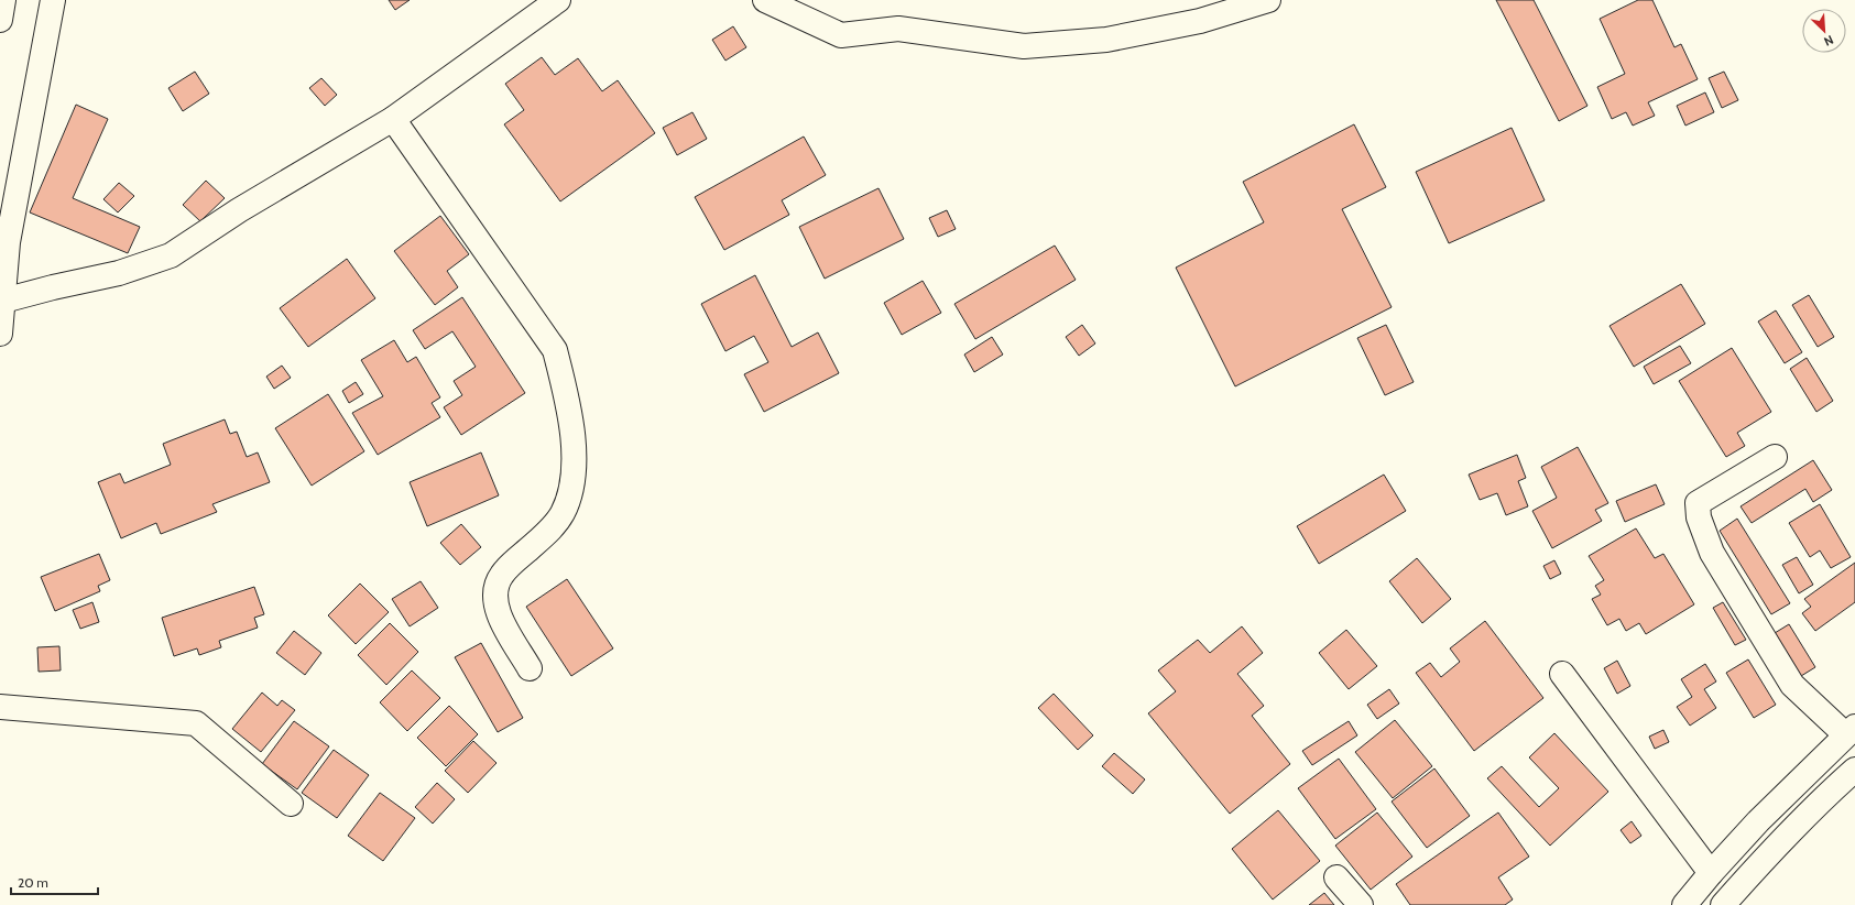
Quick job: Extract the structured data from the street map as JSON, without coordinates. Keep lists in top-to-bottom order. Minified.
{"scale_bar":"20 m","north":"bottom right"}
